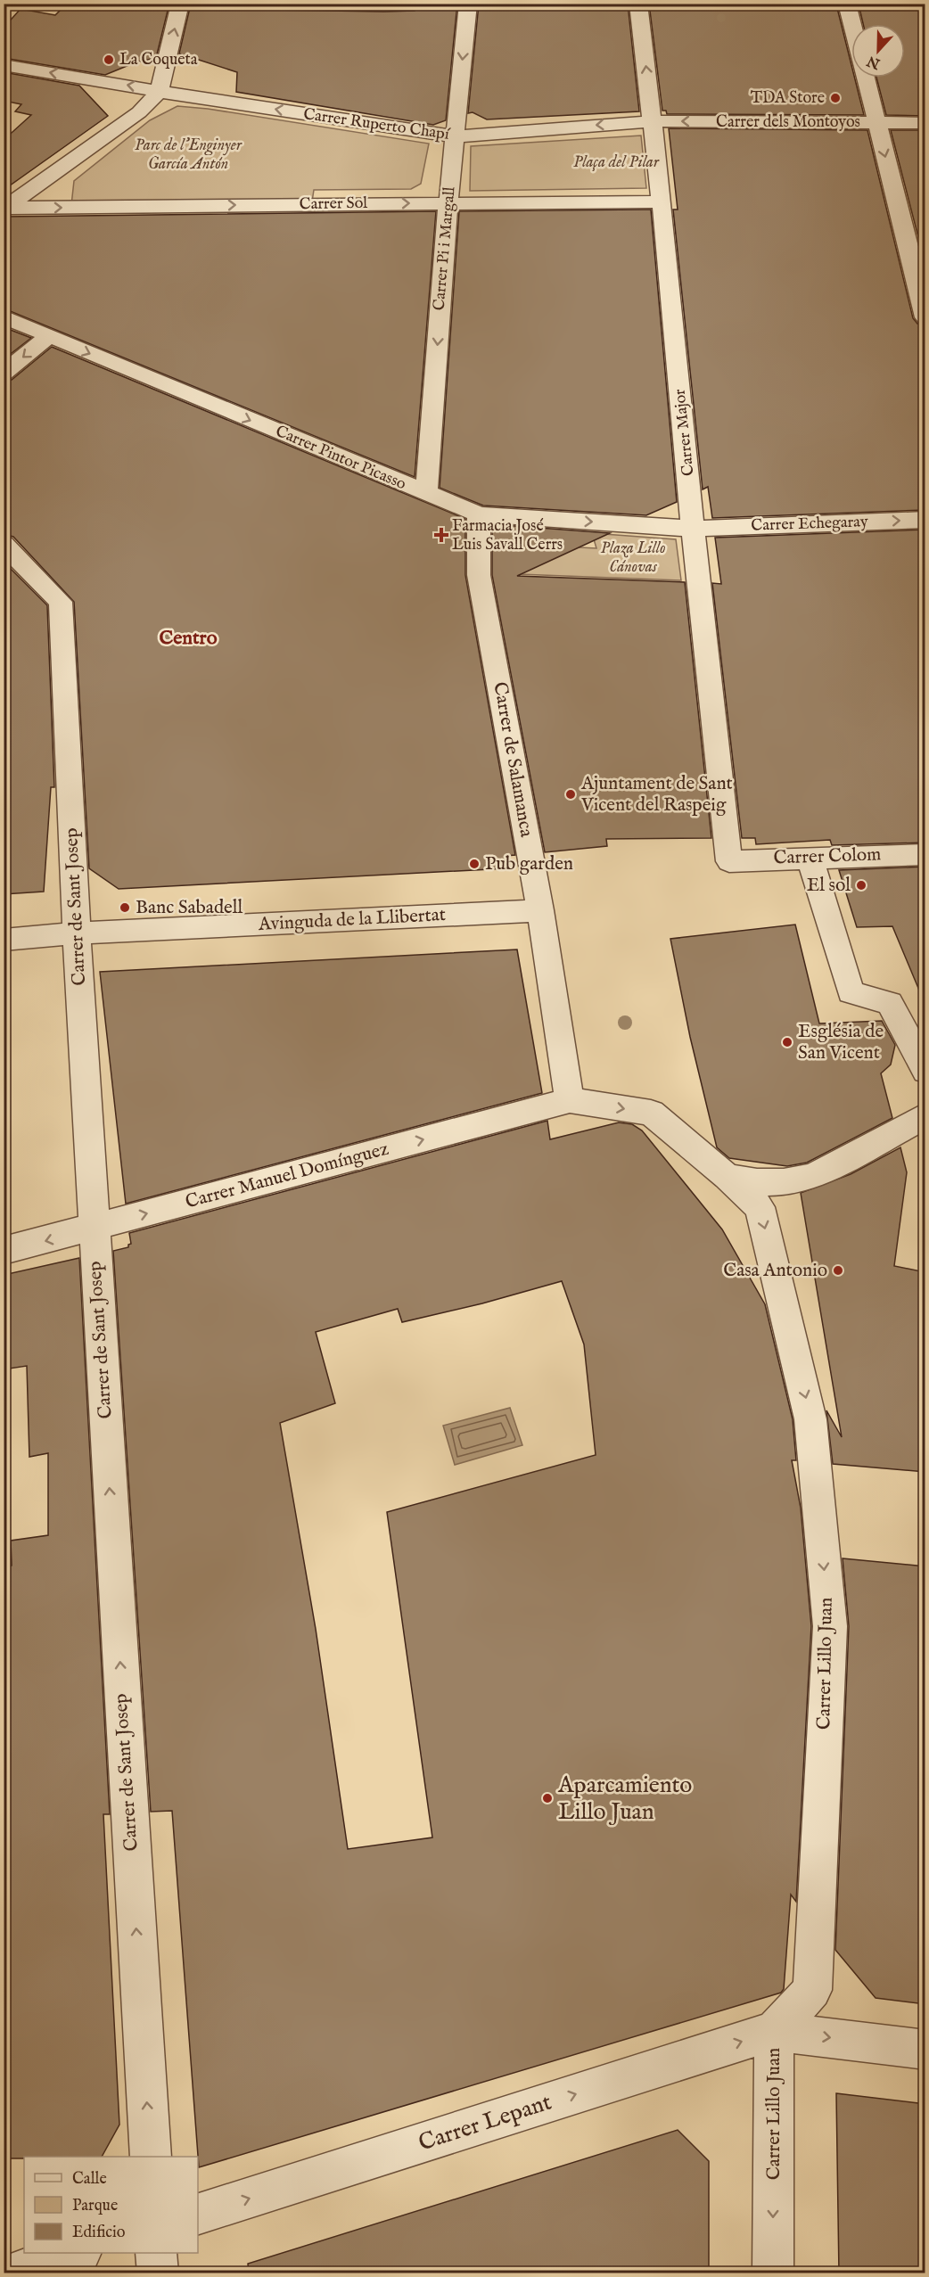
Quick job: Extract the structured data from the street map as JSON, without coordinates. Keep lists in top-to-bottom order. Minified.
{"streets":{"street":["Carrer dels Montoyos","Carrer Ruperto Chapí","Carrer Sol","Carrer Pi i Margall","Carrer Major","Carrer Pintor Picasso","Carrer Echegaray","Carrer de Salamanca","Carrer Colom","Carrer de Sant Josep","Avinguda de la Llibertat","Carrer Manuel Domínguez","Carrer Lillo Juan","Carrer Lepant"]},"crossings":[["Carrer dels Montoyos","Carrer Ruperto Chapí"],["Carrer dels Montoyos","Carrer Major"],["Carrer Ruperto Chapí","Carrer Pi i Margall"],["Carrer Ruperto Chapí","Carrer Major"],["Carrer Sol","Carrer Pi i Margall"],["Carrer Sol","Carrer Major"],["Carrer Pi i Margall","Carrer Pintor Picasso"],["Carrer Major","Carrer Pintor Picasso"],["Carrer Major","Carrer Echegaray"],["Carrer Major","Carrer Colom"],["Carrer Pintor Picasso","Carrer Echegaray"],["Carrer Pintor Picasso","Carrer de Salamanca"],["Carrer de Salamanca","Avinguda de la Llibertat"],["Carrer de Salamanca","Carrer Manuel Domínguez"],["Carrer de Salamanca","Carrer Lillo Juan"],["Carrer de Sant Josep","Avinguda de la Llibertat"],["Carrer de Sant Josep","Carrer Manuel Domínguez"],["Carrer Manuel Domínguez","Carrer Lillo Juan"],["Carrer Lillo Juan","Carrer Lepant"]],"one_way":["Carrer dels Montoyos","Carrer Ruperto Chapí","Carrer Sol","Carrer Pi i Margall","Carrer Pintor Picasso","Carrer Echegaray","Carrer de Sant Josep","Carrer Lillo Juan","Carrer Lepant"],"districts":["Centro"],"parks":["Parc de l'Enginyer García Antón","Plaça del Pilar","Plaza Lillo Cánovas"],"places":{"other":["La Coqueta","TDA Store","Ajuntament de Sant Vicent del Raspeig","Pub garden","El sol","Banc Sabadell","Església de San Vicent","Casa Antonio","Aparcamiento Lillo Juan"],"health":["Farmacia José Luis Savall Cerrs"]},"legend":["Calle","Parque","Edificio"],"north":"bottom"}
